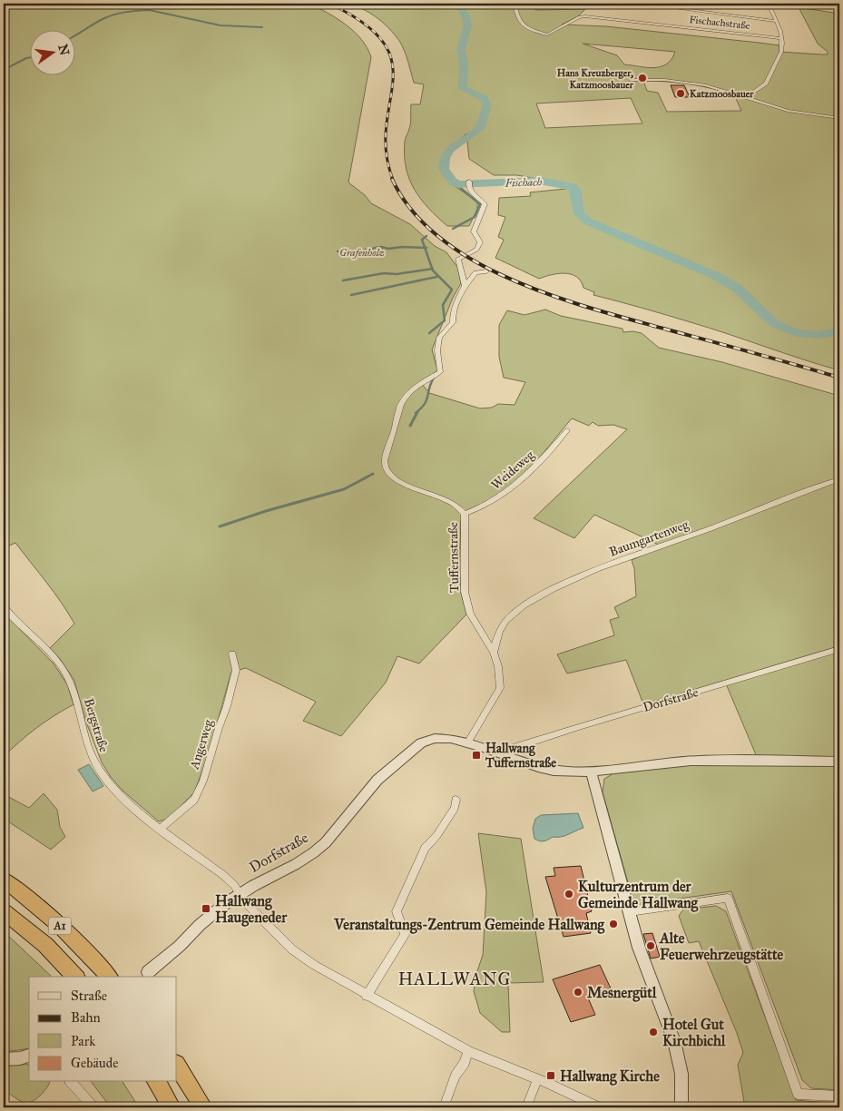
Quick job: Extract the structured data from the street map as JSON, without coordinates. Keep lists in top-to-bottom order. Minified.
{"streets":{"highway":["A1"],"street":["Fischachstraße","Weideweg","Baumgartenweg","Tuffernstraße","Dorfstraße","Bergstraße","Angerweg"]},"crossings":[["Weideweg","Tuffernstraße"],["Baumgartenweg","Tuffernstraße"],["Tuffernstraße","Dorfstraße"],["Dorfstraße","Bergstraße"],["Bergstraße","Angerweg"]],"districts":["HALLWANG"],"water":["Fischach"],"parks":["Grafenholz"],"places":{"other":["Hans Kreuzberger, Katzmoosbauer","Katzmoosbauer","Kulturzentrum der Gemeinde Hallwang","Veranstaltungs-Zentrum Gemeinde Hallwang","Alte Feuerwehrzeugstätte","Mesnergütl","Hotel Gut Kirchbichl"],"transit":["Hallwang Tuffernstraße","Hallwang Haugeneder","Hallwang Kirche"]},"legend":["Straße","Bahn","Park","Gebäude"],"north":"right"}
